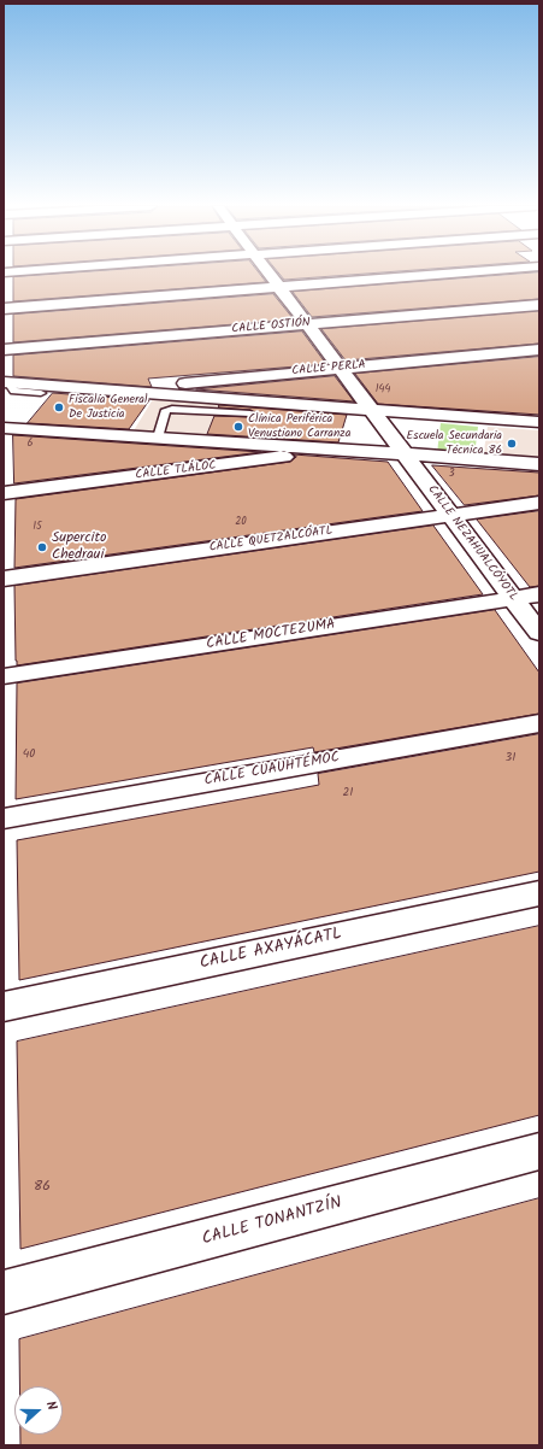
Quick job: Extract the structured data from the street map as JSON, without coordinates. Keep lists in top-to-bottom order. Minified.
{"streets":{"street":["CALLE OSTIÓN","CALLE PERLA","CALLE TLÁLOC","CALLE QUETZALCÓATL","CALLE NEZAHUALCÓYOTL","CALLE MOCTEZUMA","CALLE CUAUHTÉMOC","CALLE AXAYÁCATL","CALLE TONANTZÍN"]},"crossings":[["CALLE OSTIÓN","CALLE NEZAHUALCÓYOTL"],["CALLE PERLA","CALLE NEZAHUALCÓYOTL"],["CALLE QUETZALCÓATL","CALLE NEZAHUALCÓYOTL"],["CALLE NEZAHUALCÓYOTL","CALLE MOCTEZUMA"]],"places":["Fiscalía General De Justicia","Clínica Periférica Venustiano Carranza","Escuela Secundaria Técnica 86","Supercito Chedraui"],"house_numbers":["144","6","3","20","15","40","31","21","86"],"north":"right"}
